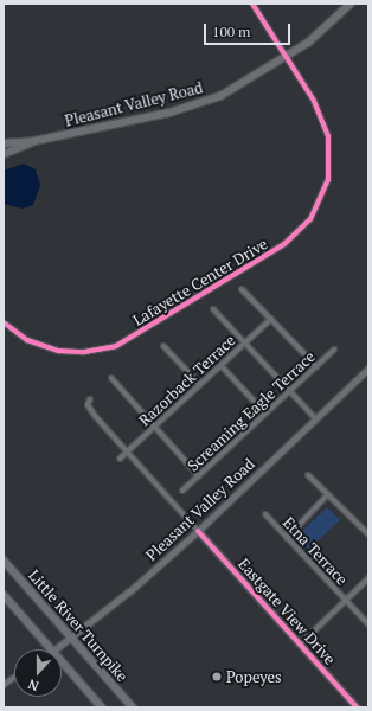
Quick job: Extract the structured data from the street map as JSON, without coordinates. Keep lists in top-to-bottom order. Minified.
{"streets":{"highway":["Little River Turnpike"],"main road":["Pleasant Valley Road"],"street":["Lafayette Center Drive","Razorback Terrace","Screaming Eagle Terrace","Etna Terrace","Eastgate View Drive"]},"crossings":[["Pleasant Valley Road","Lafayette Center Drive"],["Pleasant Valley Road","Eastgate View Drive"],["Pleasant Valley Road","Little River Turnpike"],["Razorback Terrace","Eastgate View Drive"]],"places":["Popeyes"],"scale_bar":"100 m","north":"bottom"}
